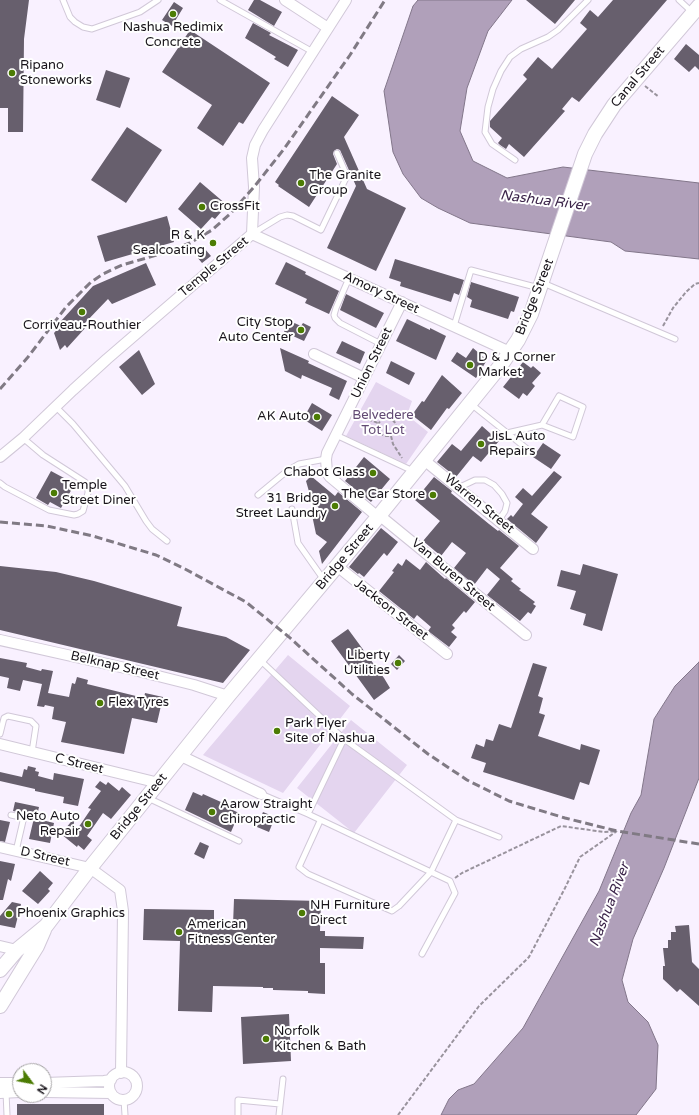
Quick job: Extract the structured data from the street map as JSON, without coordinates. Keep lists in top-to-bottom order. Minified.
{"streets":{"street":["Canal Street","Temple Street","Amory Street","Bridge Street","Union Street","Warren Street","Van Buren Street","Jackson Street","Belknap Street","C Street","D Street"]},"crossings":[["Canal Street","Bridge Street"],["Temple Street","Amory Street"],["Amory Street","Bridge Street"],["Amory Street","Union Street"],["Bridge Street","Warren Street"],["Bridge Street","Van Buren Street"],["Bridge Street","Jackson Street"],["Bridge Street","Belknap Street"],["Bridge Street","C Street"],["Bridge Street","D Street"]],"water":["Nashua River"],"parks":["Belvedere Tot Lot"],"places":["Nashua Redimix Concrete","Ripano Stoneworks","The Granite Group","CrossFit","R & K Sealcoating","Corriveau-Routhier","City Stop Auto Center","D & J Corner Market","AK Auto","JisL Auto Repairs","Chabot Glass","Temple Street Diner","The Car Store","31 Bridge Street Laundry","Liberty Utilities","Flex Tyres","Park Flyer Site of Nashua","Aarow Straight Chiropractic","Neto Auto Repair","NH Furniture Direct","Phoenix Graphics","American Fitness Center","Norfolk Kitchen & Bath"],"north":"bottom right"}
